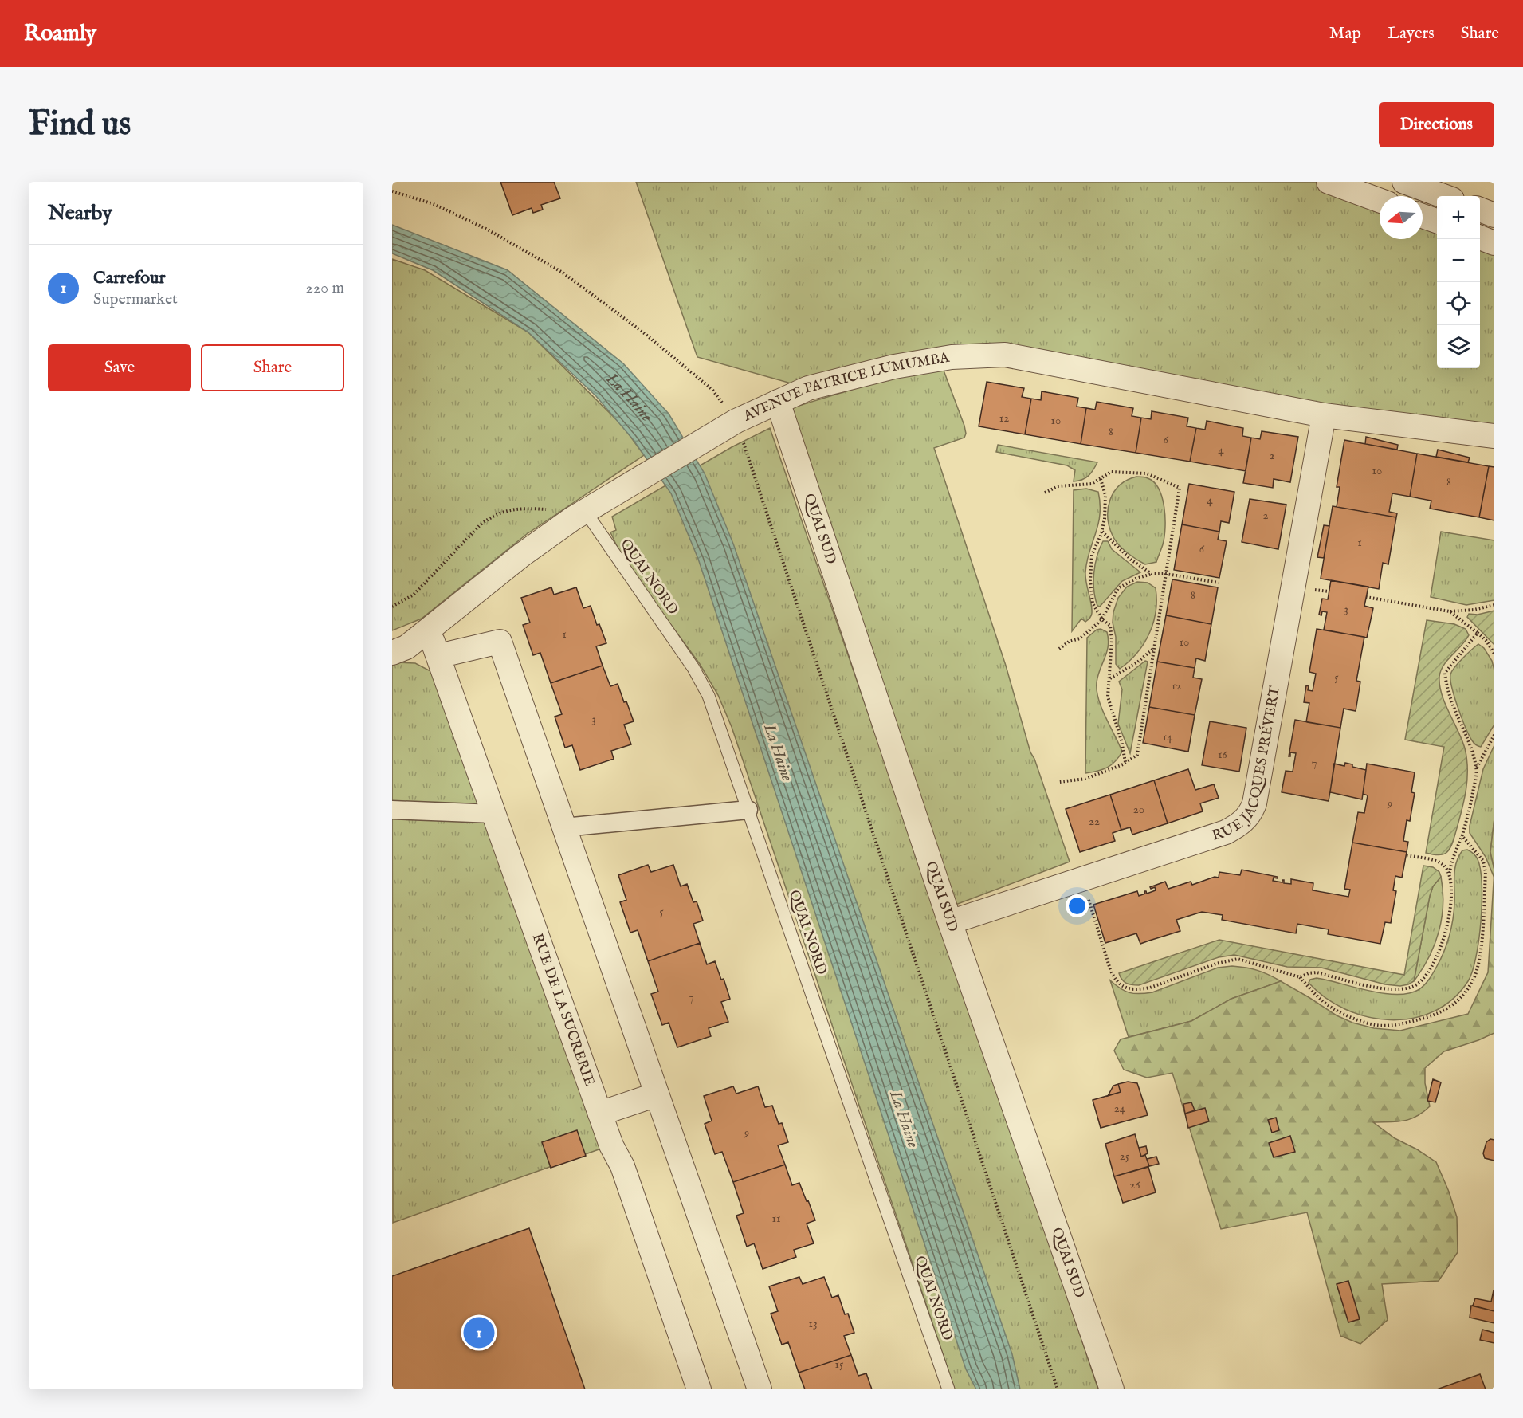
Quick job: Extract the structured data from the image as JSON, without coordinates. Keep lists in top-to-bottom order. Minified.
{"streets":{"street":["AVENUE PATRICE LUMUMBA","QUAI SUD","RUE JACQUES PRÉVERT","RUE DE LA SUCRERIE"],"lane":["QUAI NORD"]},"crossings":[["AVENUE PATRICE LUMUMBA","QUAI SUD"],["AVENUE PATRICE LUMUMBA","QUAI NORD"],["AVENUE PATRICE LUMUMBA","RUE JACQUES PRÉVERT"],["AVENUE PATRICE LUMUMBA","RUE DE LA SUCRERIE"],["QUAI SUD","RUE JACQUES PRÉVERT"]],"water":["La Haine"],"house_numbers":["12","10","8","6","4","2","10","8","4","2","1","6","8","3","1","10","5","12","3","14","16","7","9","20","22","5","7","24","9","25","26","11","13","15"],"north":"left","page":{"header":"Roamly","nav":["Map","Layers","Share"],"buttons":["Directions",["Save","Share"]],"title":"Find us","heading":"Nearby","map_buttons":["+","−"],"list":[{"mark":"1","name":"Carrefour","note":"Supermarket","value":"220 m"}],"pins":"1"}}
